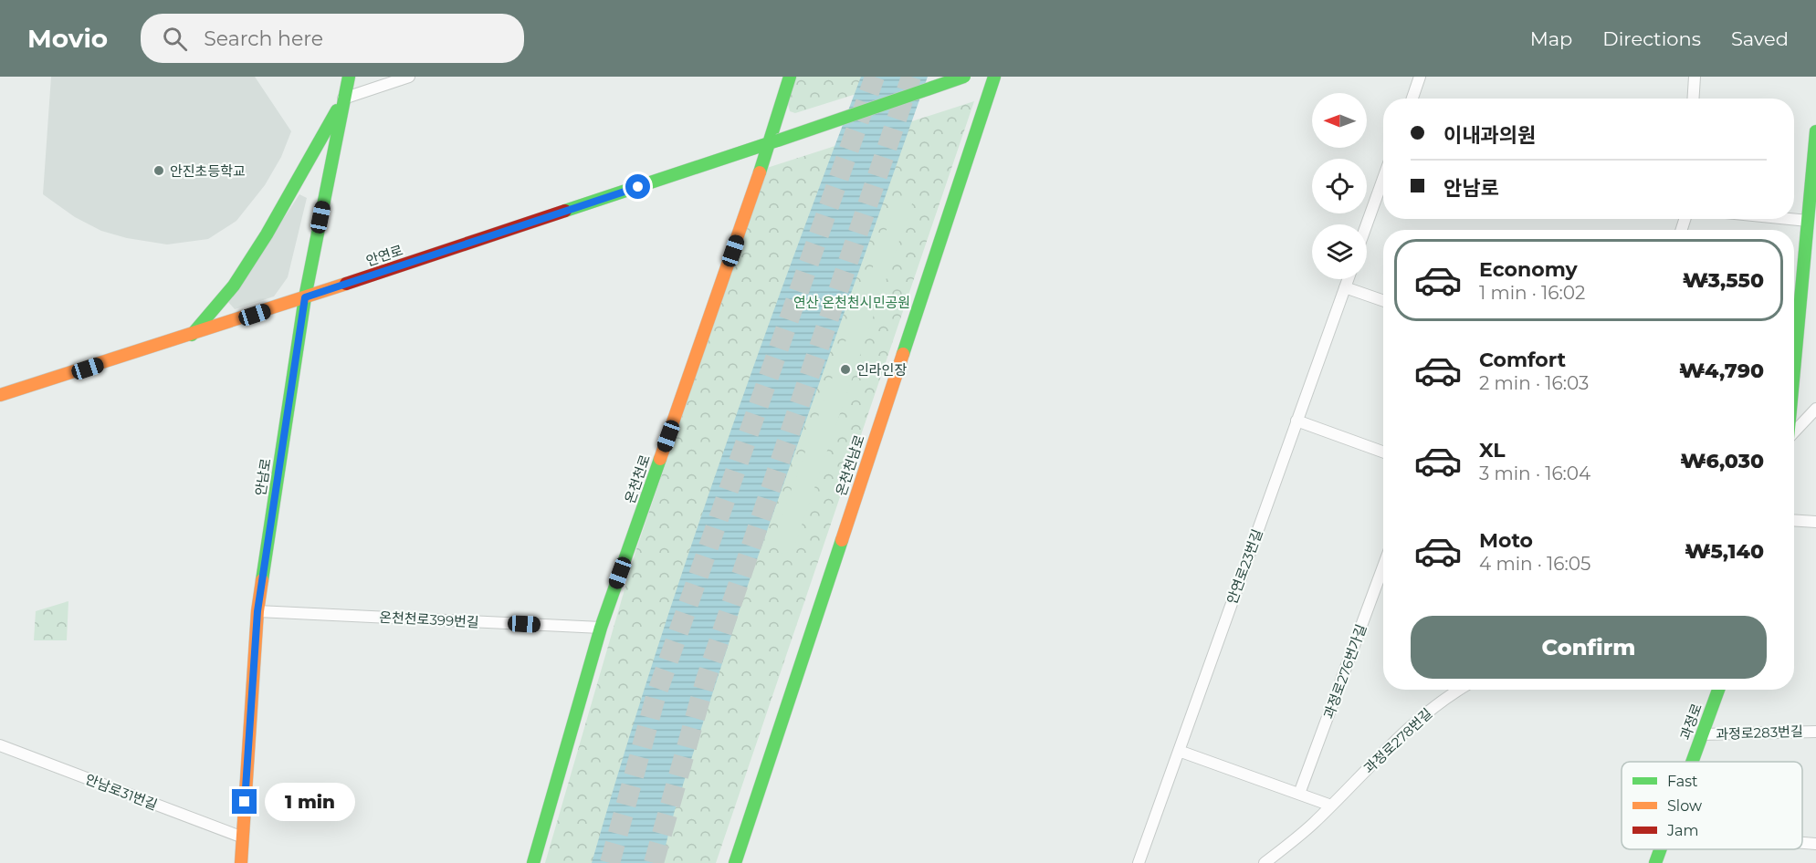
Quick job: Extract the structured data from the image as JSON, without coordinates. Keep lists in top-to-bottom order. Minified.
{"streets":{"street":["안연로","온천천남로","안남로","온천천로","안연로23번길","온천천로399번길","과정로276번가길","과정로","과정로283번길","과정로278번길","안남로31번길"]},"crossings":[["안연로","안남로"],["안연로","온천천로"],["안남로","온천천로399번길"],["안남로","안남로31번길"],["온천천로","온천천로399번길"],["과정로","과정로283번길"]],"parks":["연산 온천천시민공원"],"places":["안진초등학교","인라인장"],"legend":["Fast","Slow","Jam"],"north":"left","page":{"header":"Movio","search":"Search here","nav":["Map","Directions","Saved"],"banner":["이내과의원","안남로"],"list":[{"name":"Economy","note":"1 min · 16:02","value":"₩3,550"},{"name":"Comfort","note":"2 min · 16:03","value":"₩4,790"},{"name":"XL","note":"3 min · 16:04","value":"₩6,030"},{"name":"Moto","note":"4 min · 16:05","value":"₩5,140"}],"buttons":"Confirm","bubble":"1 min"}}
